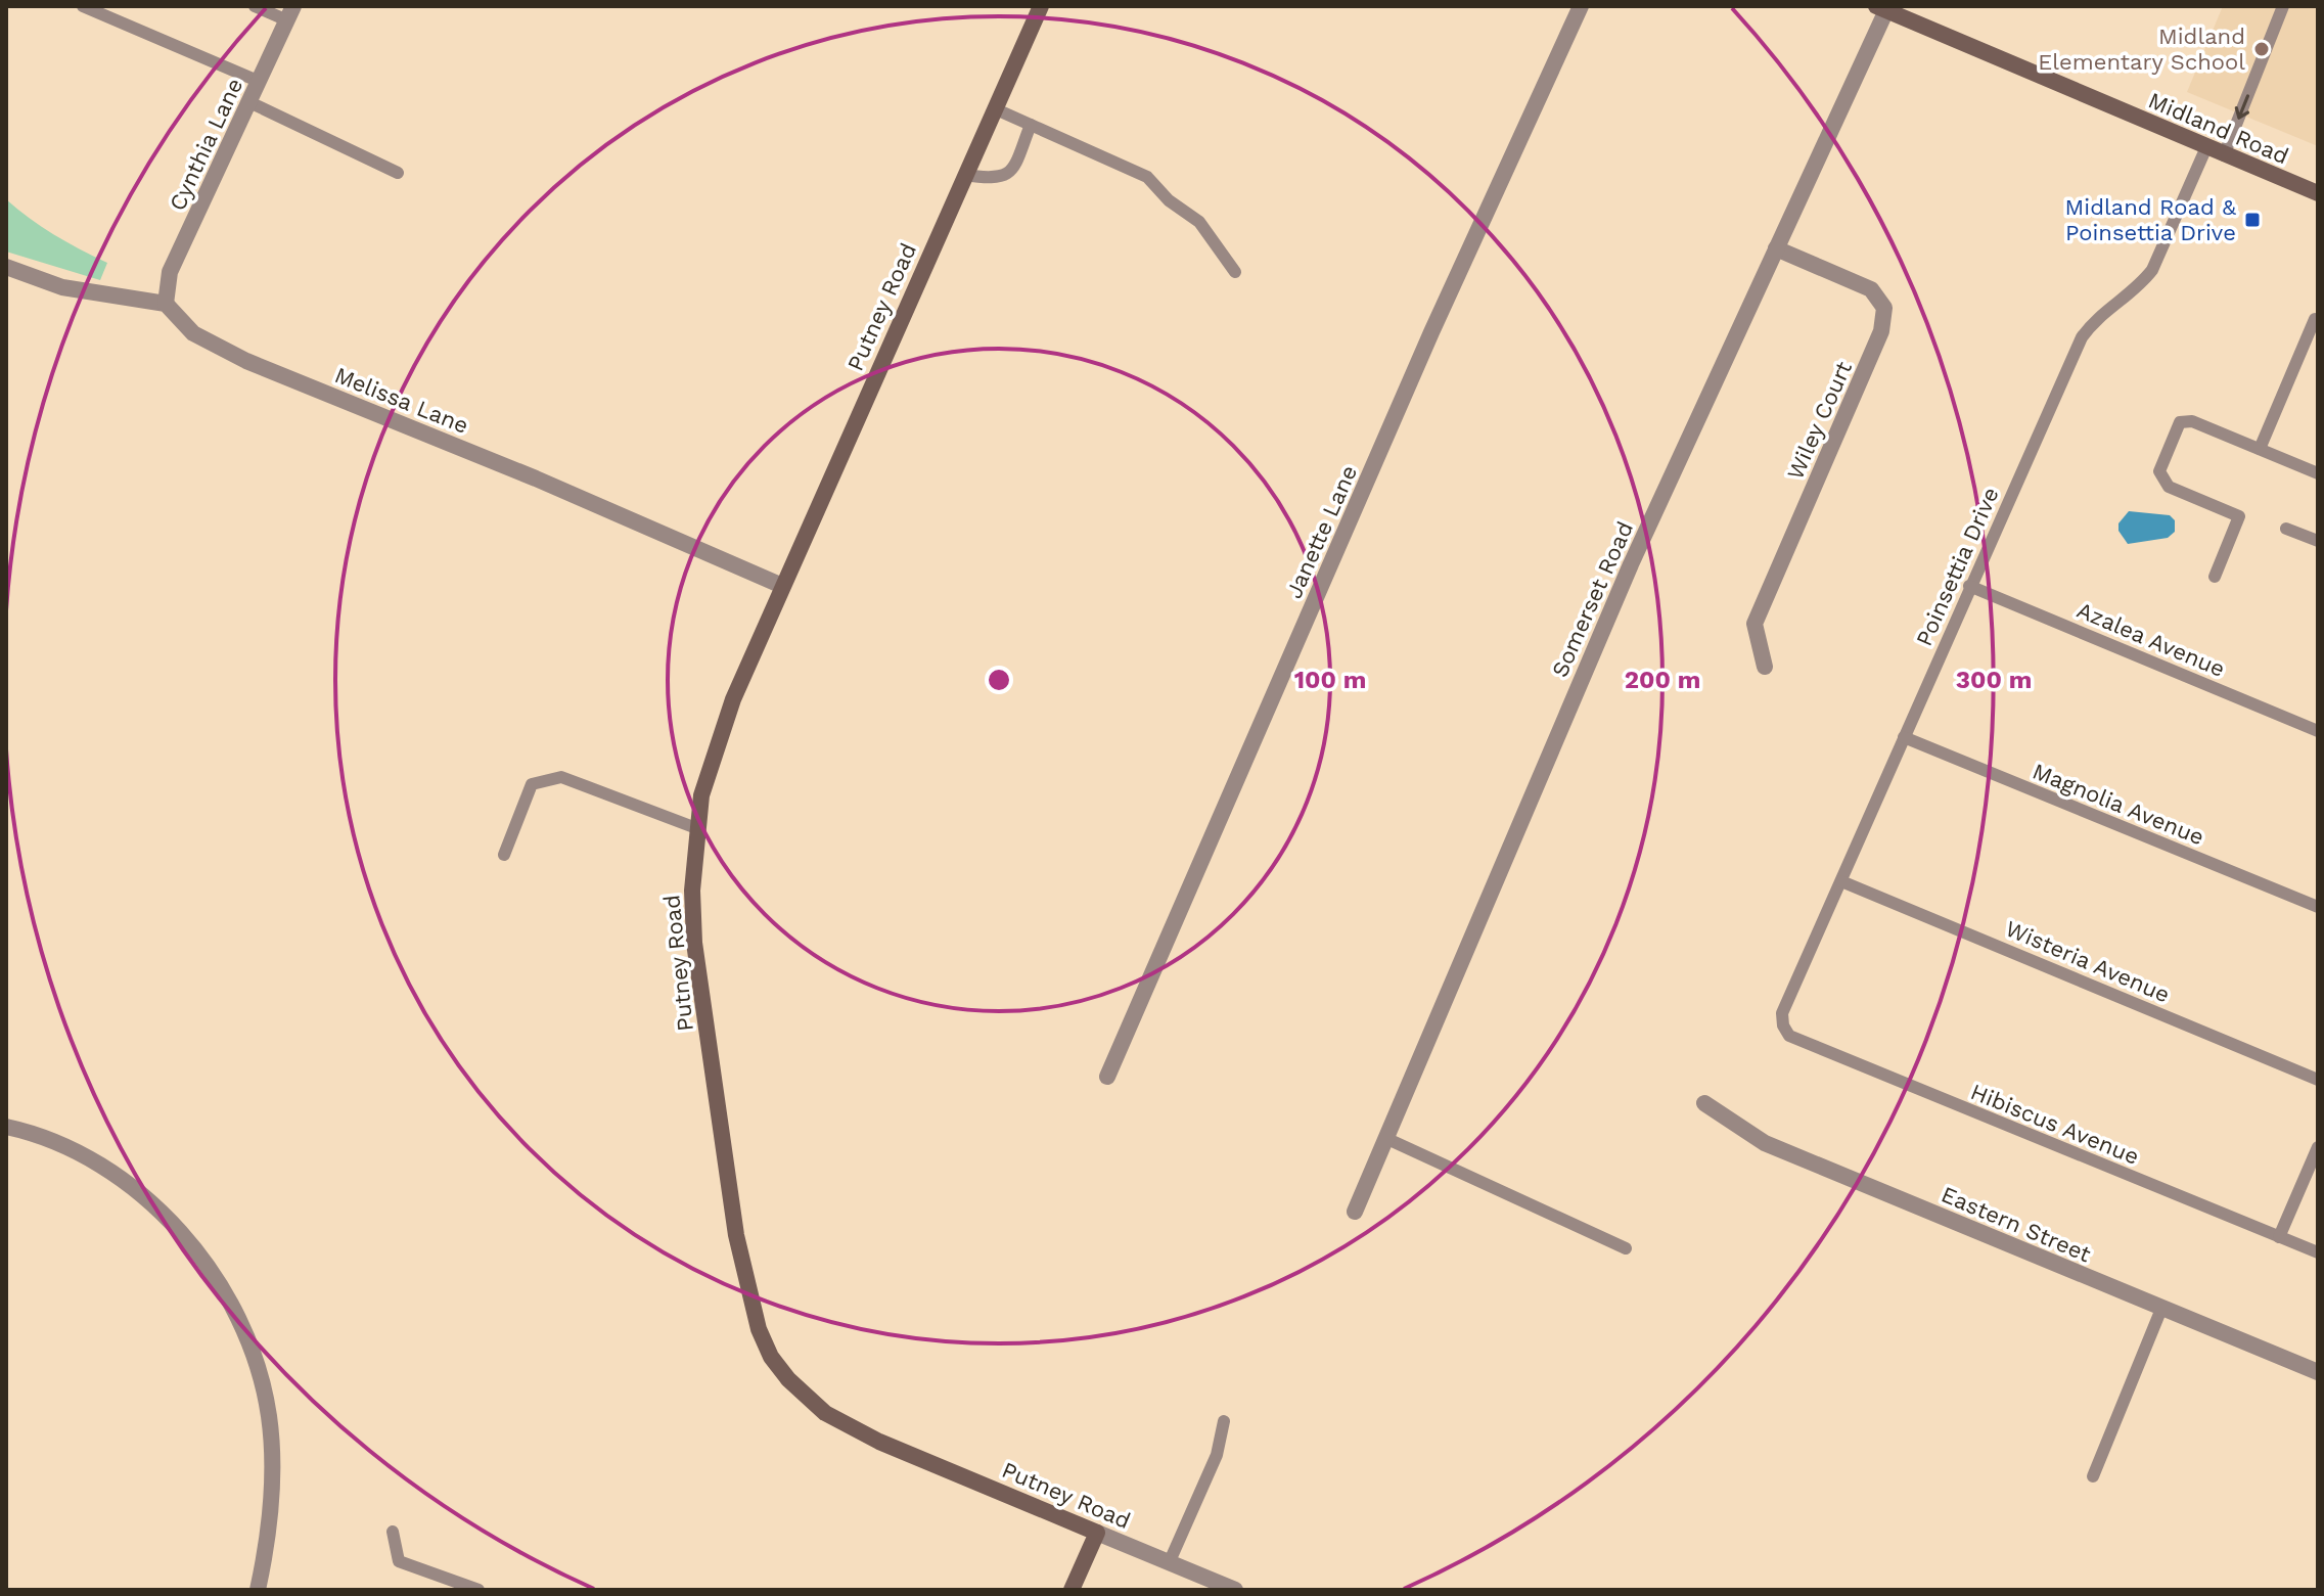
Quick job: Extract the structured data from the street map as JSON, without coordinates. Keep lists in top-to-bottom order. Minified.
{"streets":{"street":["Midland Road","Cynthia Lane","Putney Road","Melissa Lane","Wiley Court","Janette Lane","Somerset Road","Eastern Street"],"lane":["Poinsettia Drive","Azalea Avenue","Magnolia Avenue","Wisteria Avenue","Hibiscus Avenue"]},"crossings":[["Midland Road","Poinsettia Drive"],["Midland Road","Somerset Road"],["Cynthia Lane","Melissa Lane"],["Putney Road","Melissa Lane"],["Wiley Court","Somerset Road"],["Poinsettia Drive","Azalea Avenue"],["Poinsettia Drive","Magnolia Avenue"],["Poinsettia Drive","Wisteria Avenue"],["Poinsettia Drive","Hibiscus Avenue"]],"places":{"other":["Midland Elementary School"],"transit":["Midland Road & Poinsettia Drive"]},"rings":["100 m","200 m","300 m"]}
